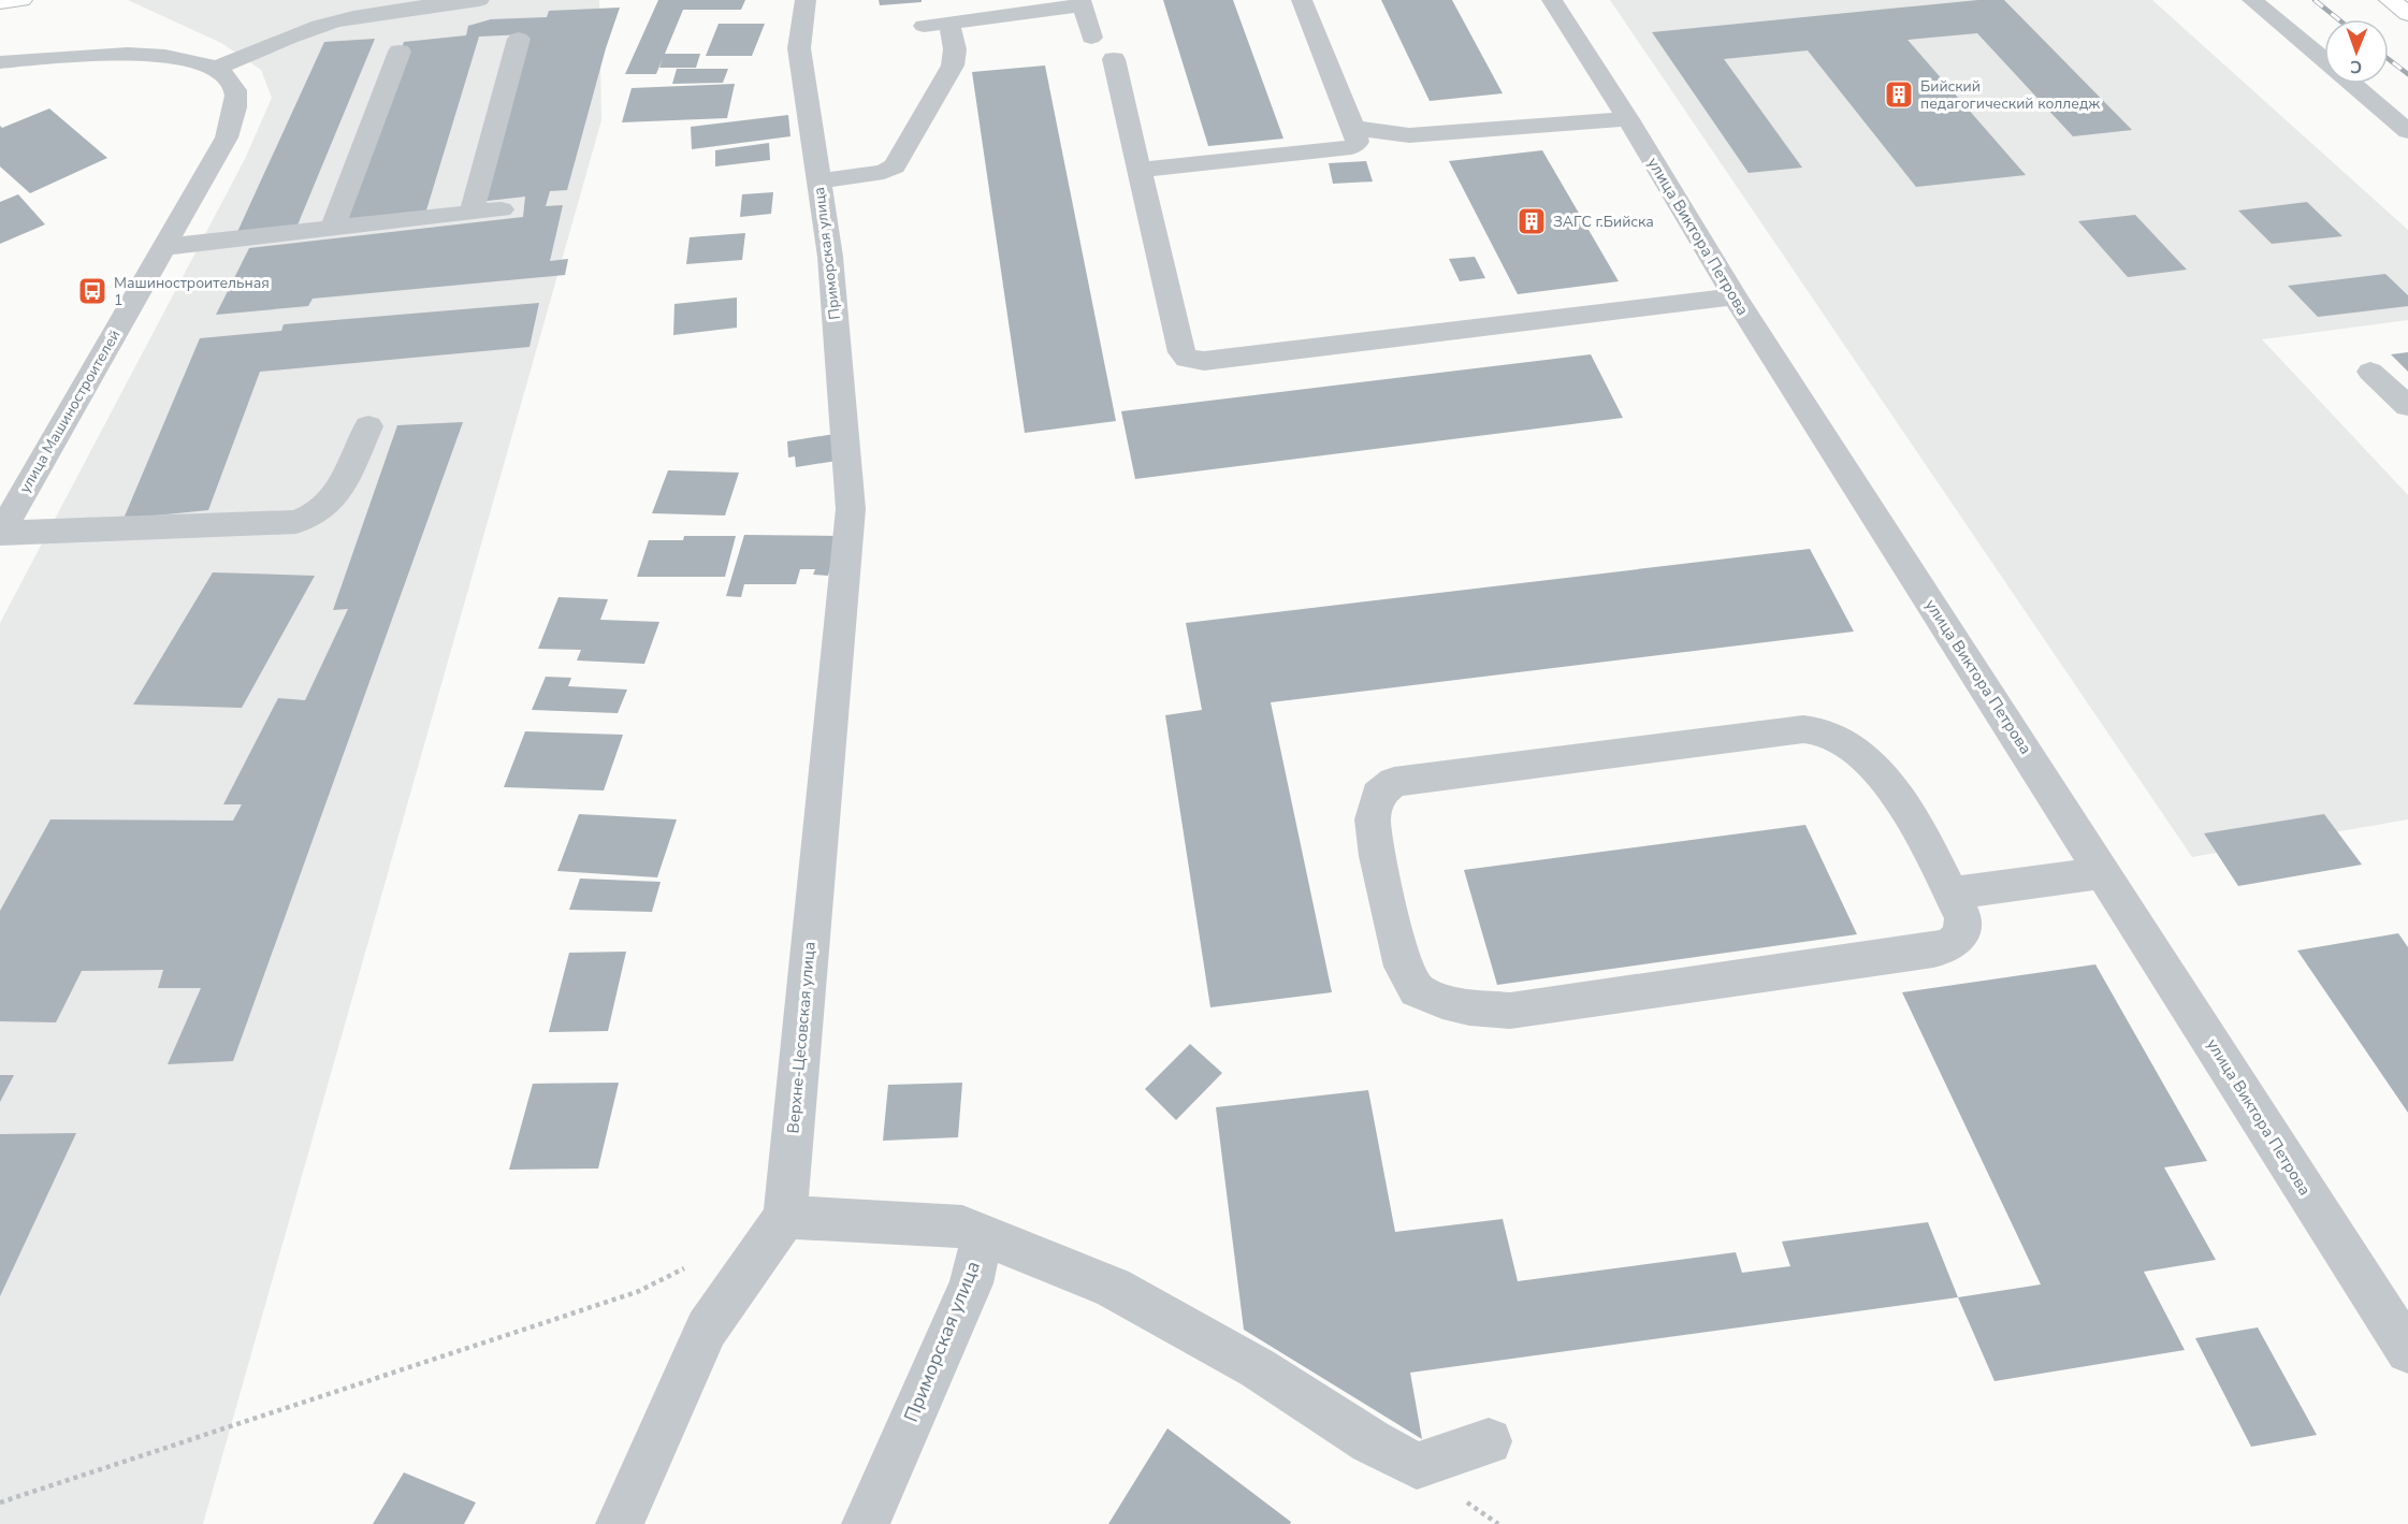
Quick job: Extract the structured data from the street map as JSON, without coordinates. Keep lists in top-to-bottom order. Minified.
{"streets":{"street":["улица Виктора Петрова","Приморская улица","улица Машиностроителей","Верхне-Цесовская улица"]},"crossings":[["Приморская улица","Верхне-Цесовская улица"]],"places":{"building":["Бийский педагогический колледж","ЗАГС г.Бийска"],"bus stop":["Машиностроительная 1"]},"north":"bottom"}
